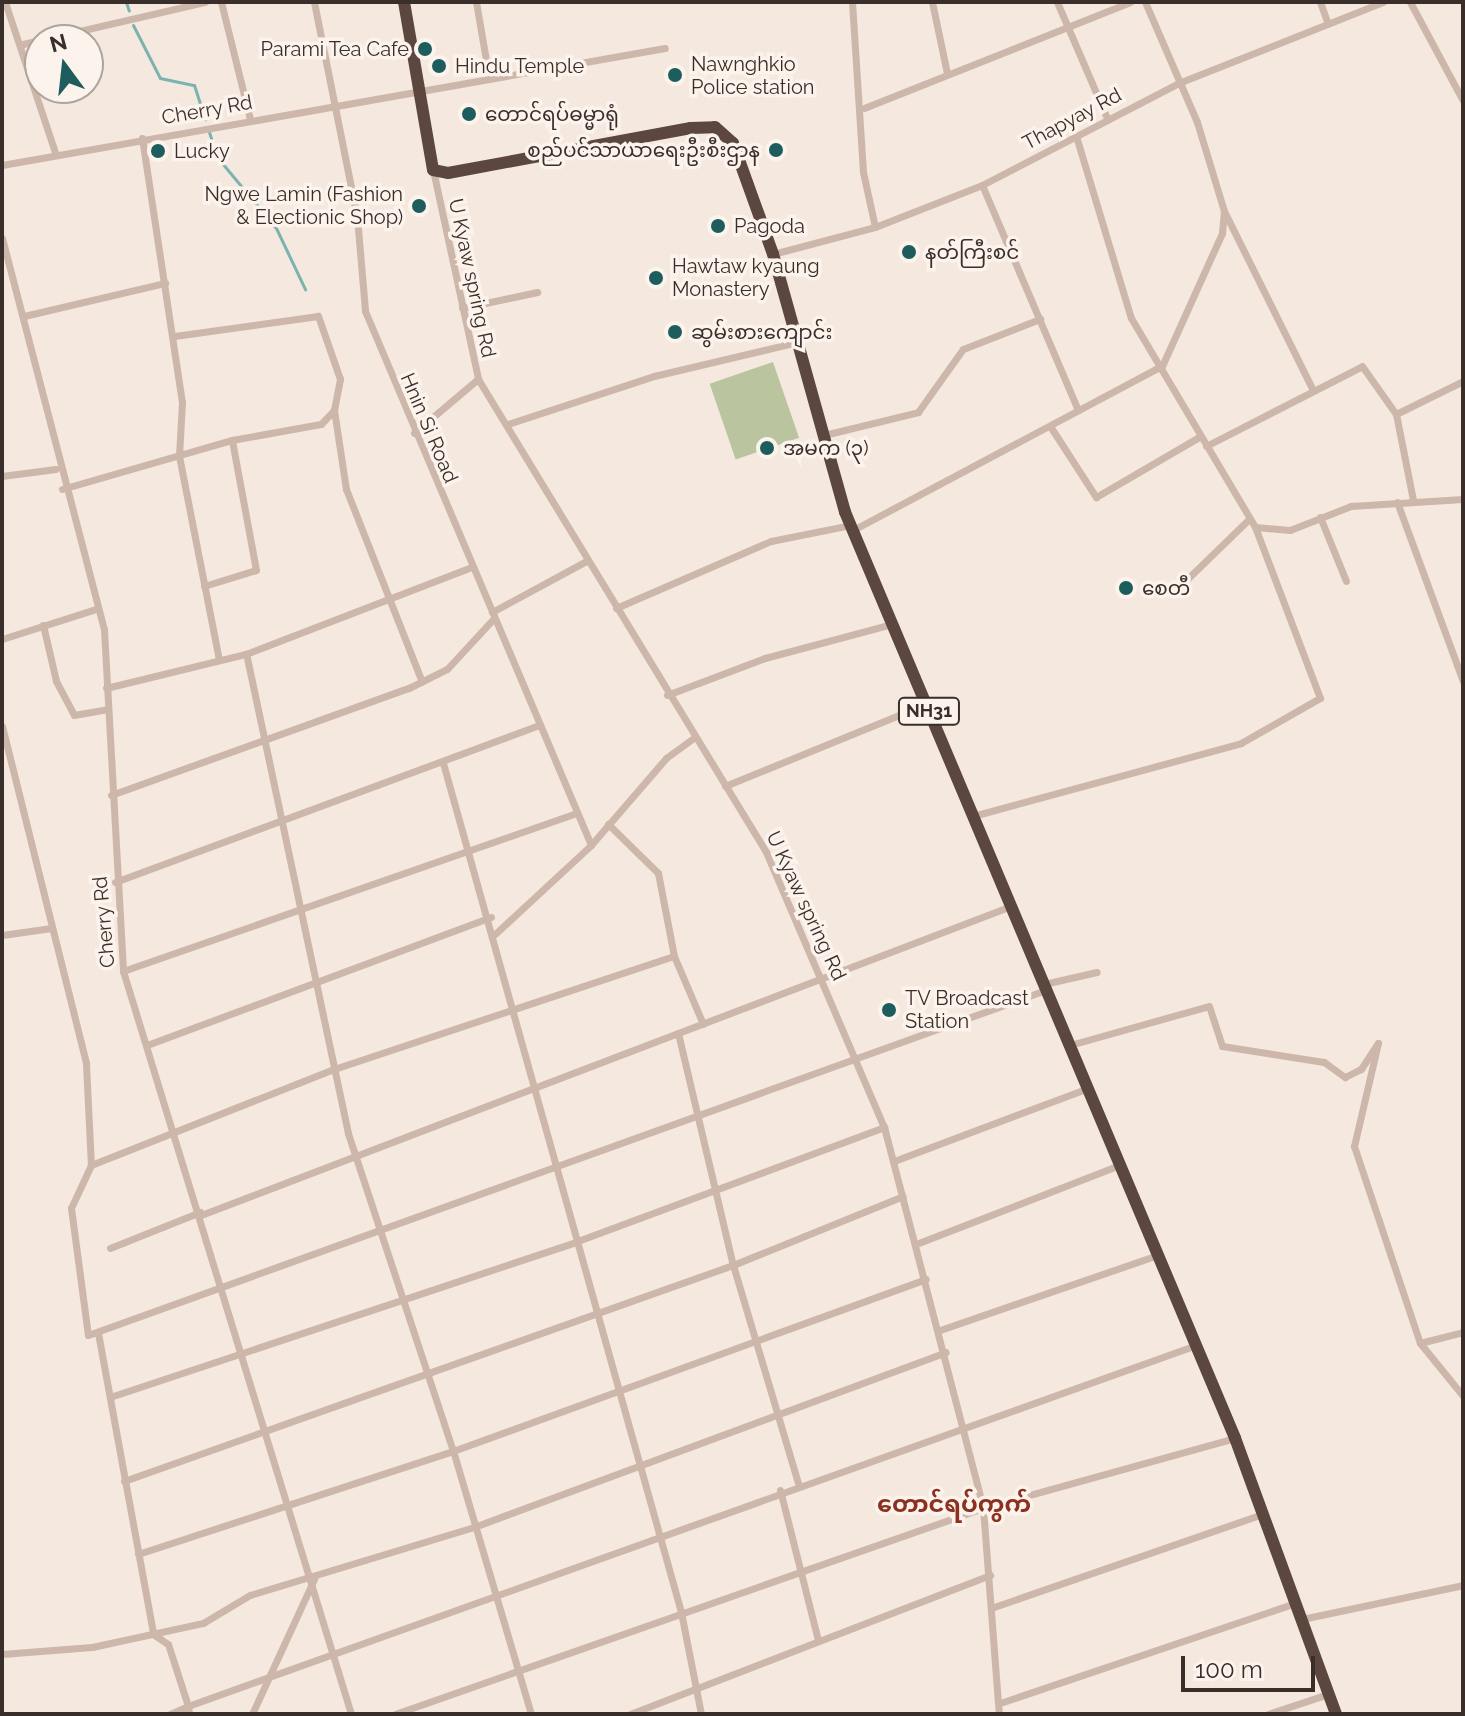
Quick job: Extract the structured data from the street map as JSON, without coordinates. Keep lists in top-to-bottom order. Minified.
{"streets":{"highway":["NH31"],"street":["Cherry Rd","Thapyay Rd","U Kyaw spring Rd","Hnin Si Road"]},"crossings":[["Cherry Rd","Hnin Si Road"],["Thapyay Rd","NH31"],["U Kyaw spring Rd","NH31"]],"districts":["တောင်ရပ်ကွက်"],"places":["Parami Tea Cafe","Hindu Temple","Nawnghkio Police station","တောင်ရပ်ဓမ္မာရုံ","စည်ပင်သာယာရေးဦးစီးဌာန","Lucky","Ngwe Lamin (Fashion & Electionic Shop)","Pagoda","နတ်ကြီးစင်","Hawtaw kyaung Monastery","ဆွမ်းစားကျောင်း","အမက (၃)","စေတီ","TV Broadcast Station"],"scale_bar":"100 m","north":"top"}
